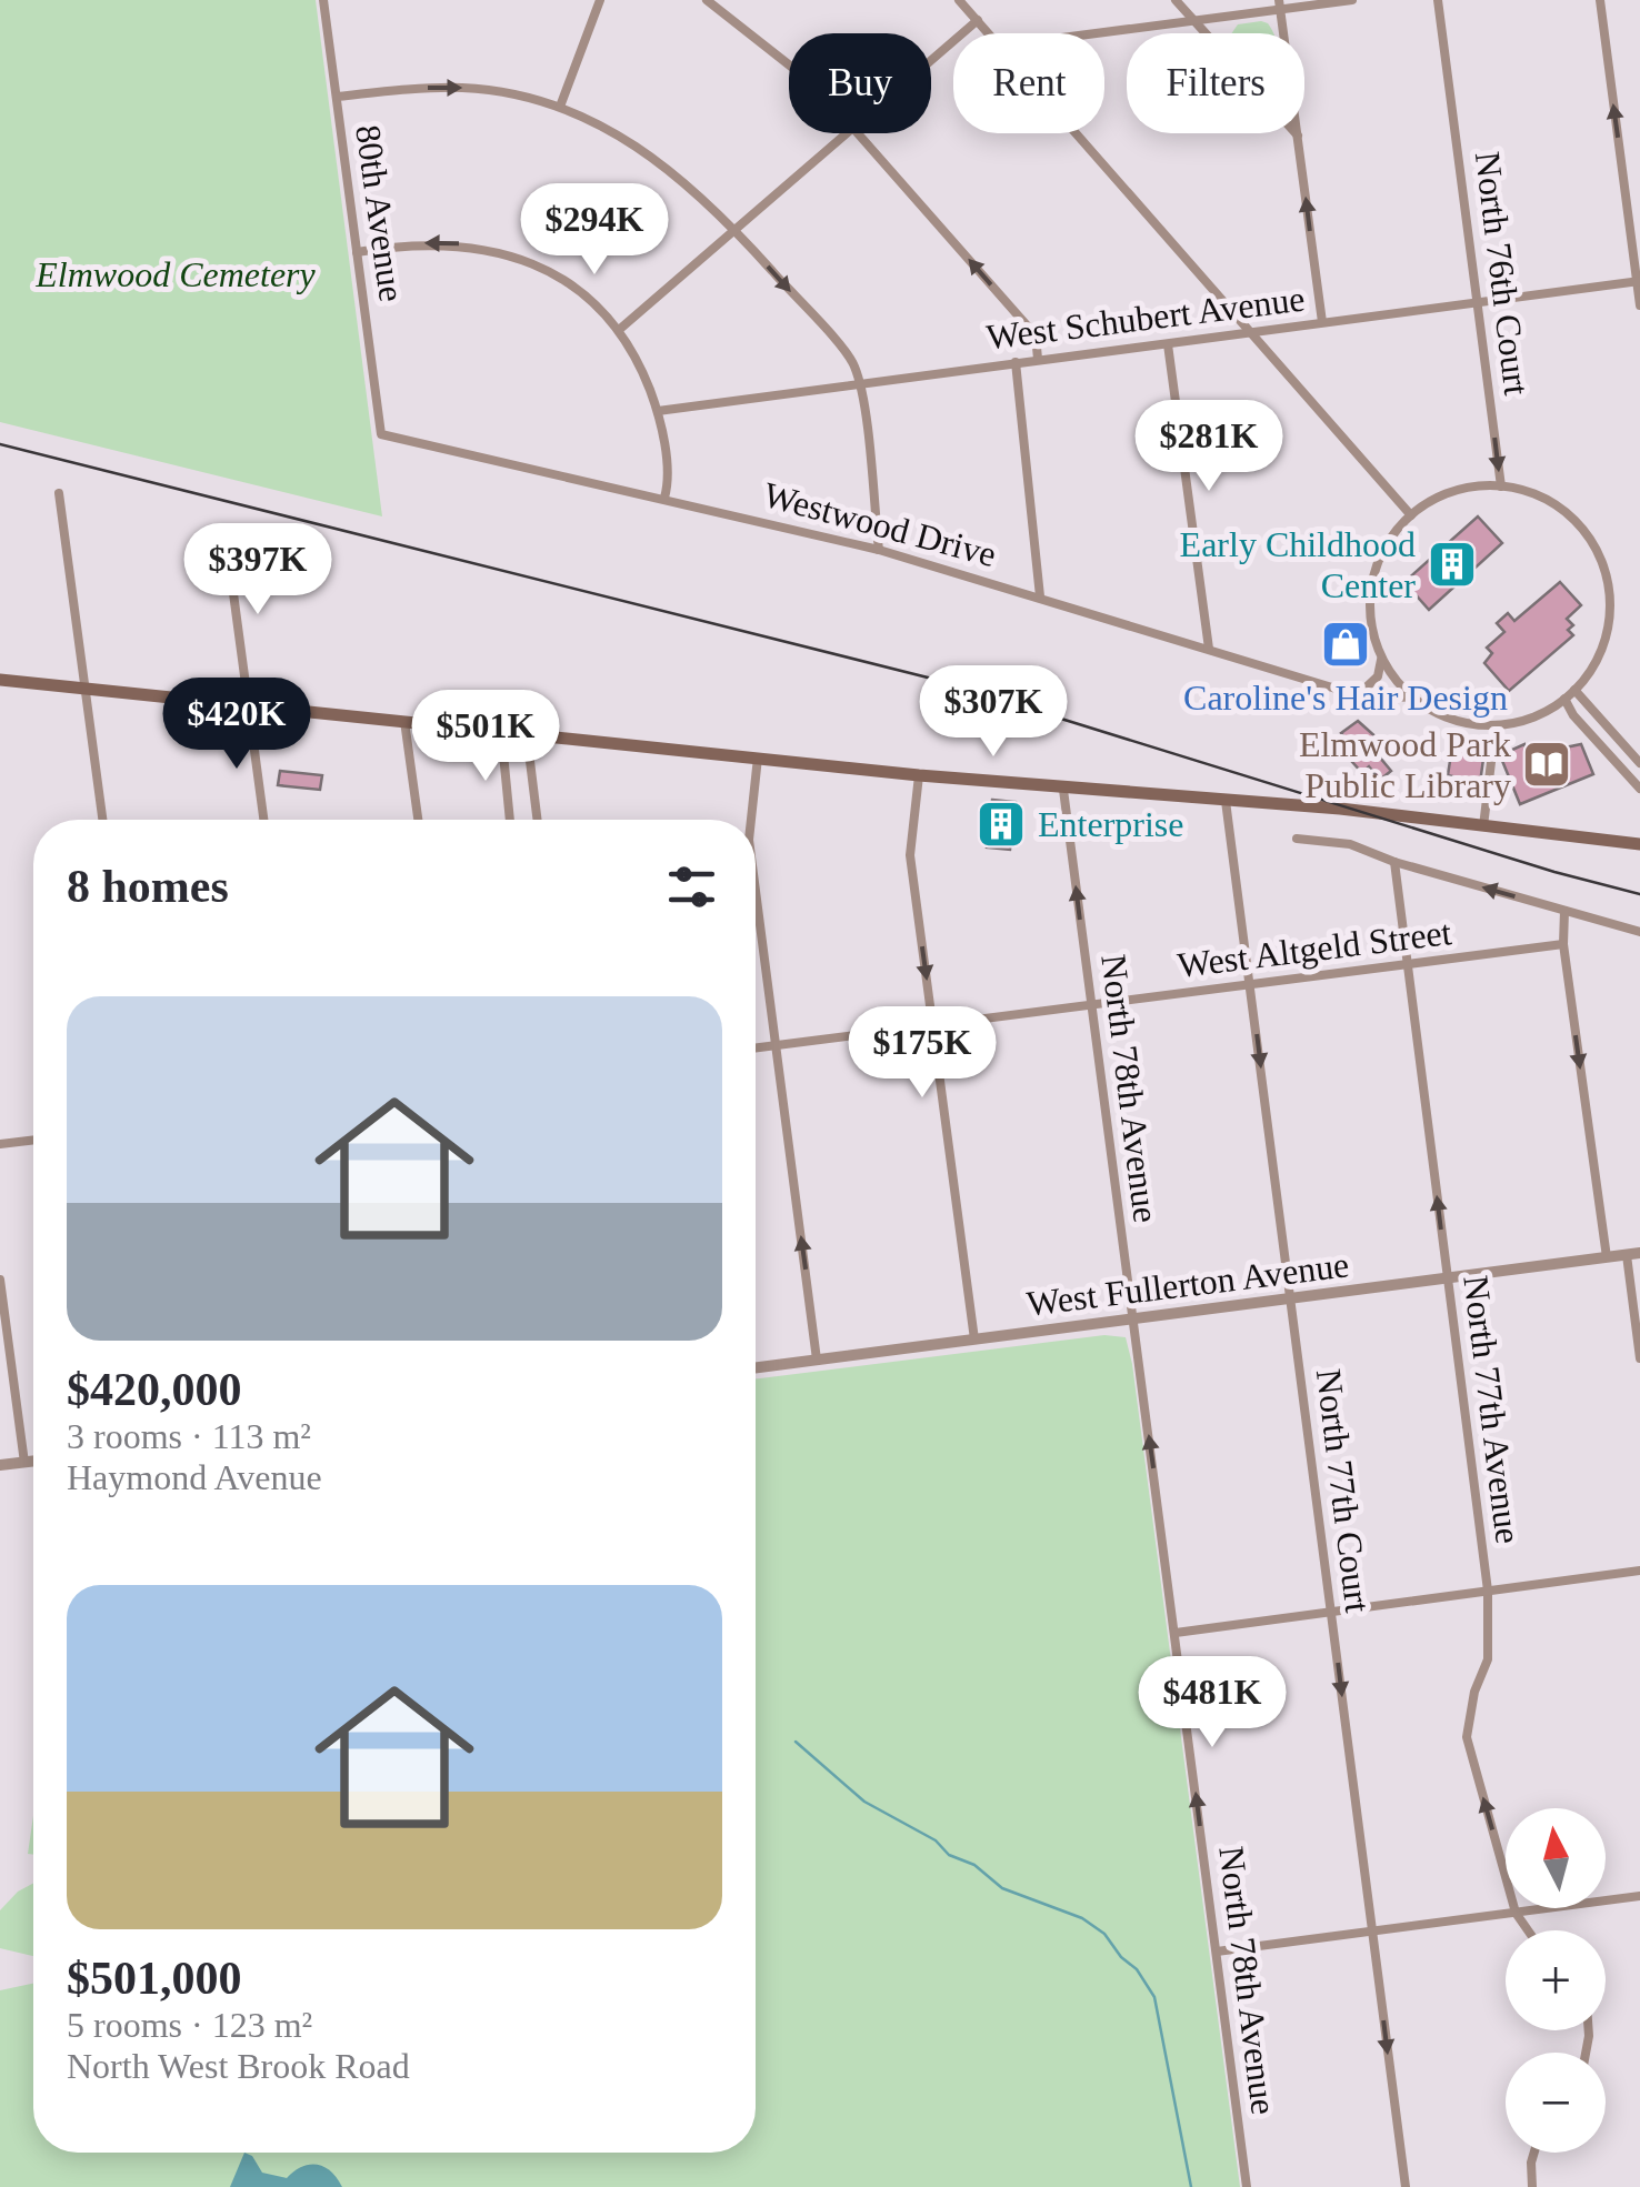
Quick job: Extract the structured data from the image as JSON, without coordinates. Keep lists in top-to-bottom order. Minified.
{"streets":{"street":["80th Avenue","North 76th Court","West Schubert Avenue","Westwood Drive","West Altgeld Street","North 78th Avenue","West Fullerton Avenue","North 77th Avenue","North 77th Court"]},"crossings":[["80th Avenue","Westwood Drive"],["North 76th Court","West Schubert Avenue"],["North 76th Court","Westwood Drive"],["West Altgeld Street","North 78th Avenue"],["West Altgeld Street","North 77th Avenue"],["West Altgeld Street","North 77th Court"],["North 78th Avenue","West Fullerton Avenue"],["West Fullerton Avenue","North 77th Avenue"],["West Fullerton Avenue","North 77th Court"]],"one_way":["North 76th Court","North 78th Avenue","North 77th Avenue","North 77th Court"],"parks":["Elmwood Cemetery"],"places":{"building":["Early Childhood Center","Enterprise"],"shop":["Caroline's Hair Design"],"library":["Elmwood Park Public Library"]},"north":"top","page":{"chip":["Buy","Rent","Filters"],"price":["$294K","$281K","$397K","$307K","$420K","$501K","$175K","$481K"],"heading":"8 homes","list":[{"name":"$420,000","note":"3 rooms · 113 m² · Haymond Avenue"},{"name":"$501,000","note":"5 rooms · 123 m² · North West Brook Road"}],"map_buttons":["+","−"]}}
